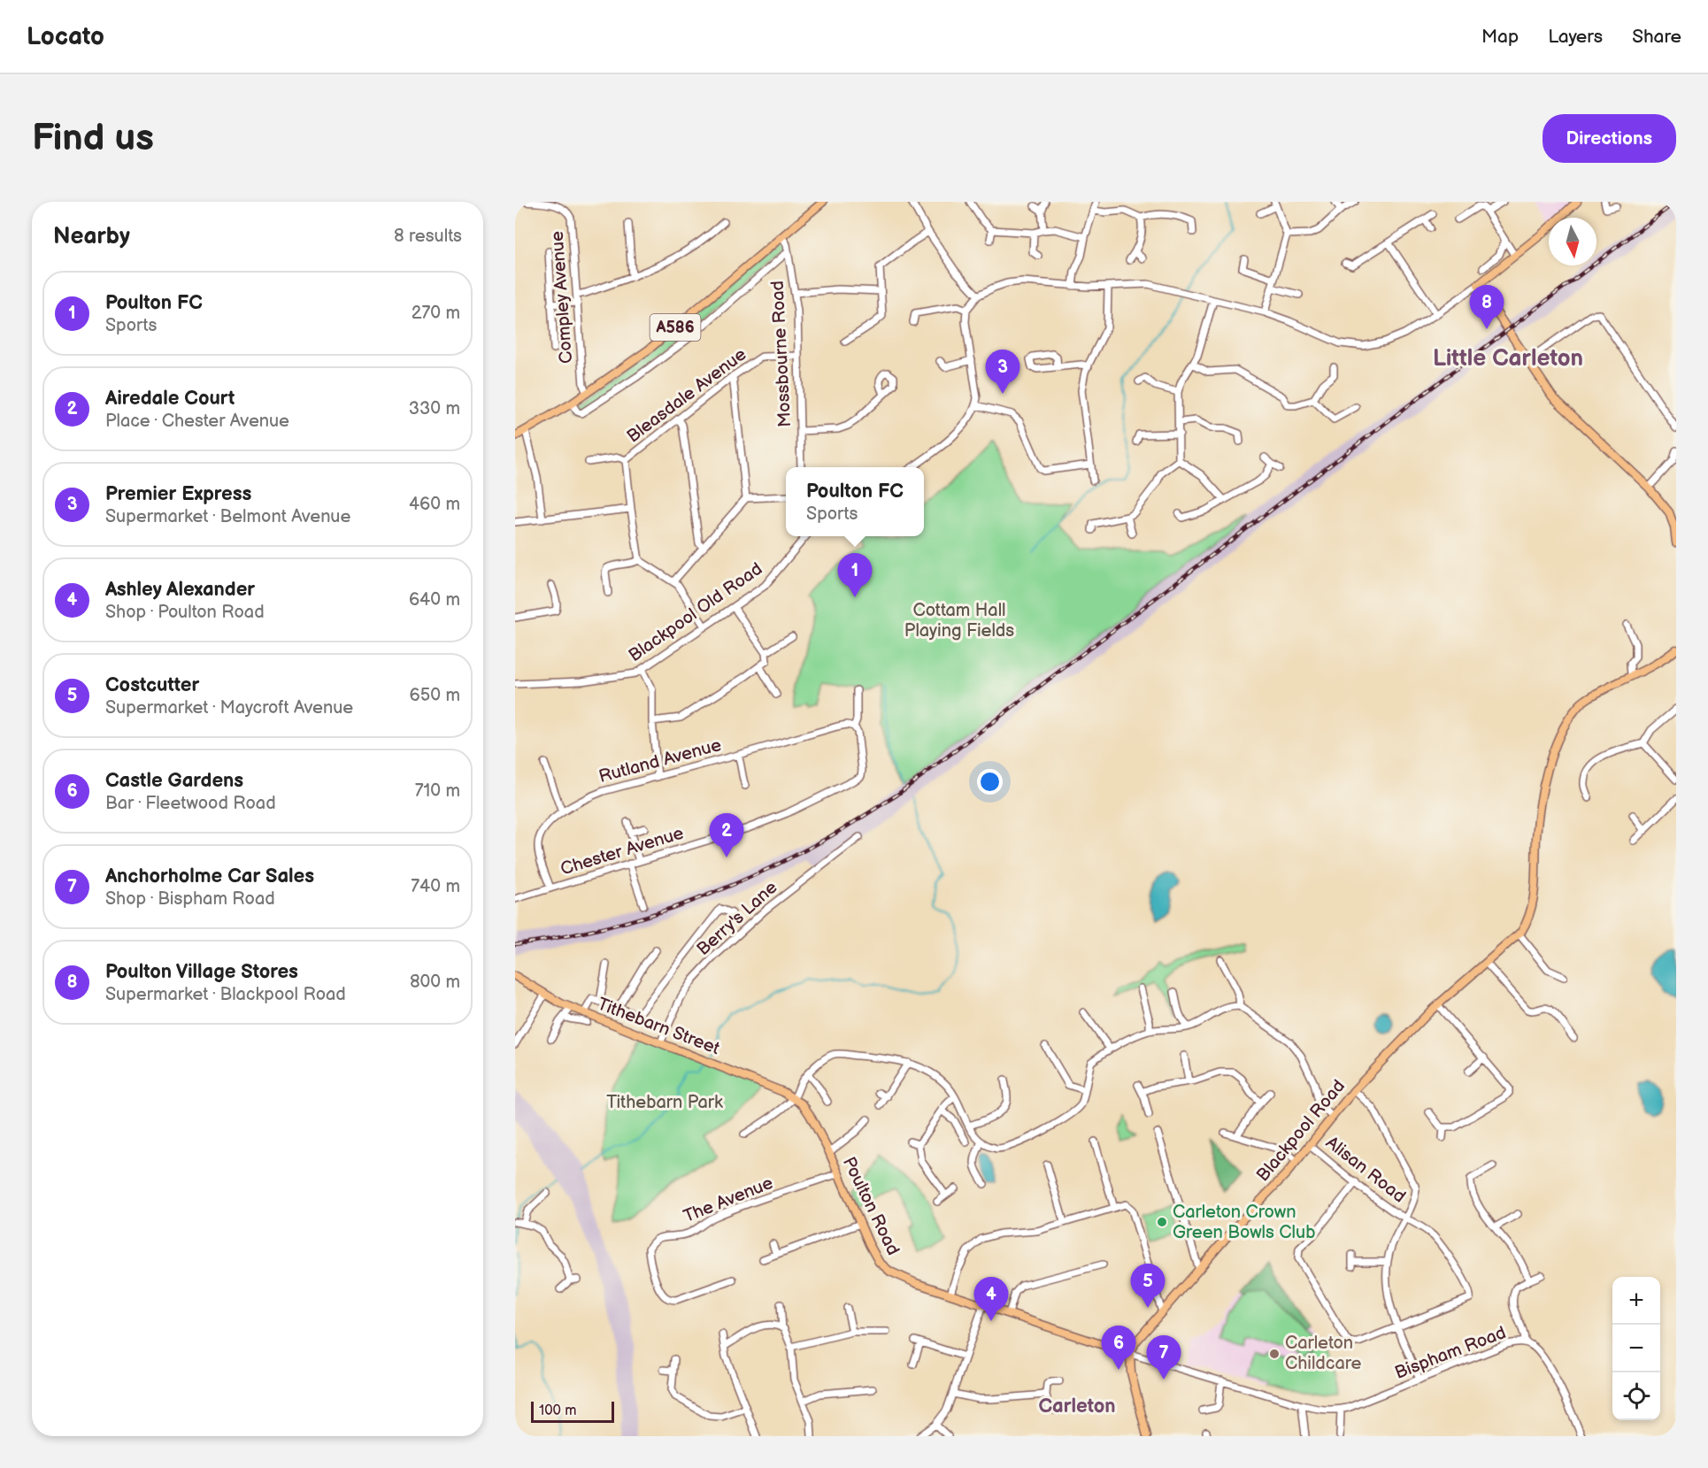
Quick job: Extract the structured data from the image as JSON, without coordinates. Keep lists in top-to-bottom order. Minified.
{"streets":{"main road":["A586","Tithebarn Street","Blackpool Road","Poulton Road"],"street":["Compley Avenue","Mossbourne Road","Bleasdale Avenue","Blackpool Old Road","Rutland Avenue","Chester Avenue","Berry's Lane","Alisan Road","The Avenue","Bispham Road"]},"crossings":[["Compley Avenue","A586"],["A586","Mossbourne Road"],["Mossbourne Road","Bleasdale Avenue"],["Rutland Avenue","Chester Avenue"],["Berry's Lane","Tithebarn Street"],["Tithebarn Street","Poulton Road"],["Blackpool Road","Alisan Road"],["Blackpool Road","Poulton Road"],["Blackpool Road","Bispham Road"],["The Avenue","Poulton Road"],["Poulton Road","Bispham Road"]],"districts":["Little Carleton","Carleton"],"parks":["Cottam Hall Playing Fields","Tithebarn Park"],"places":["Carleton Crown Green Bowls Club","Carleton Childcare"],"scale_bar":"100 m","north":"bottom","page":{"header":"Locato","nav":["Map","Layers","Share"],"buttons":"Directions","title":"Find us","heading":["Nearby","8 results"],"list":[{"mark":"1","name":"Poulton FC","note":"Sports","value":"270 m"},{"mark":"2","name":"Airedale Court","note":"Place · Chester Avenue","value":"330 m"},{"mark":"3","name":"Premier Express","note":"Supermarket · Belmont Avenue","value":"460 m"},{"mark":"4","name":"Ashley Alexander","note":"Shop · Poulton Road","value":"640 m"},{"mark":"5","name":"Costcutter","note":"Supermarket · Maycroft Avenue","value":"650 m"},{"mark":"6","name":"Castle Gardens","note":"Bar · Fleetwood Road","value":"710 m"},{"mark":"7","name":"Anchorholme Car Sales","note":"Shop · Bispham Road","value":"740 m"},{"mark":"8","name":"Poulton Village Stores","note":"Supermarket · Blackpool Road","value":"800 m"}],"pins":["8","3","1","2","5","4","6","7"],"popup":["Poulton FC","Sports"],"map_buttons":["+","−"],"scale":"100 m"}}
